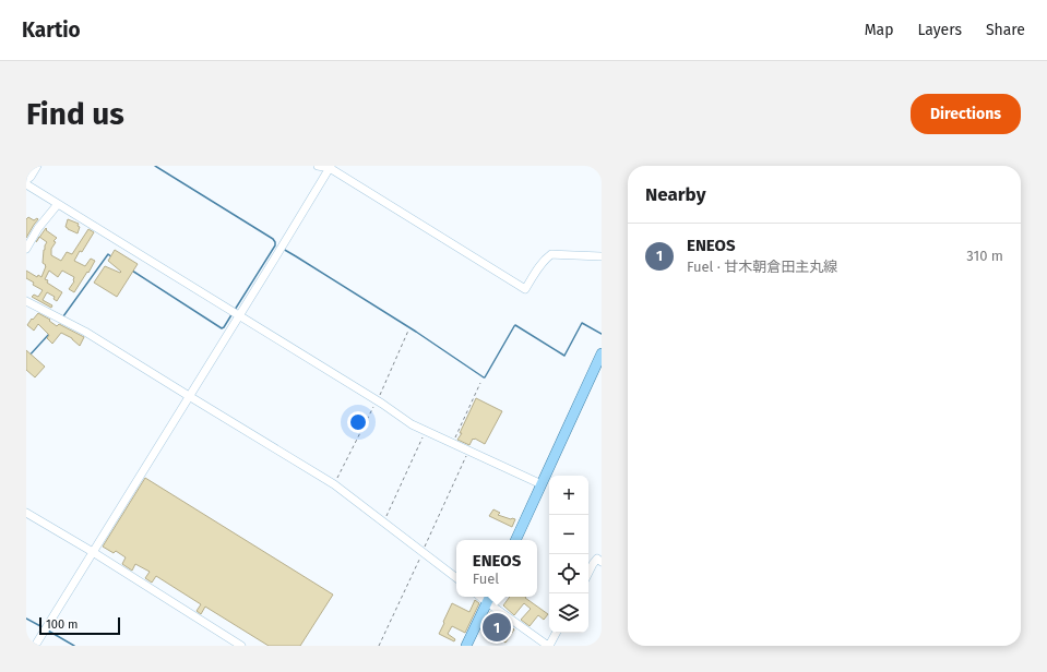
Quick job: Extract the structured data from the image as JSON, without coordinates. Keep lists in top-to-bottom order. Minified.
{"scale_bar":"100 m","page":{"header":"Kartio","nav":["Map","Layers","Share"],"buttons":"Directions","title":"Find us","heading":"Nearby","list":[{"mark":"1","name":"ENEOS","note":"Fuel · 甘木朝倉田主丸線","value":"310 m"}],"map_buttons":["+","−"],"popup":["ENEOS","Fuel"],"pins":"1","scale":"100 m"}}
